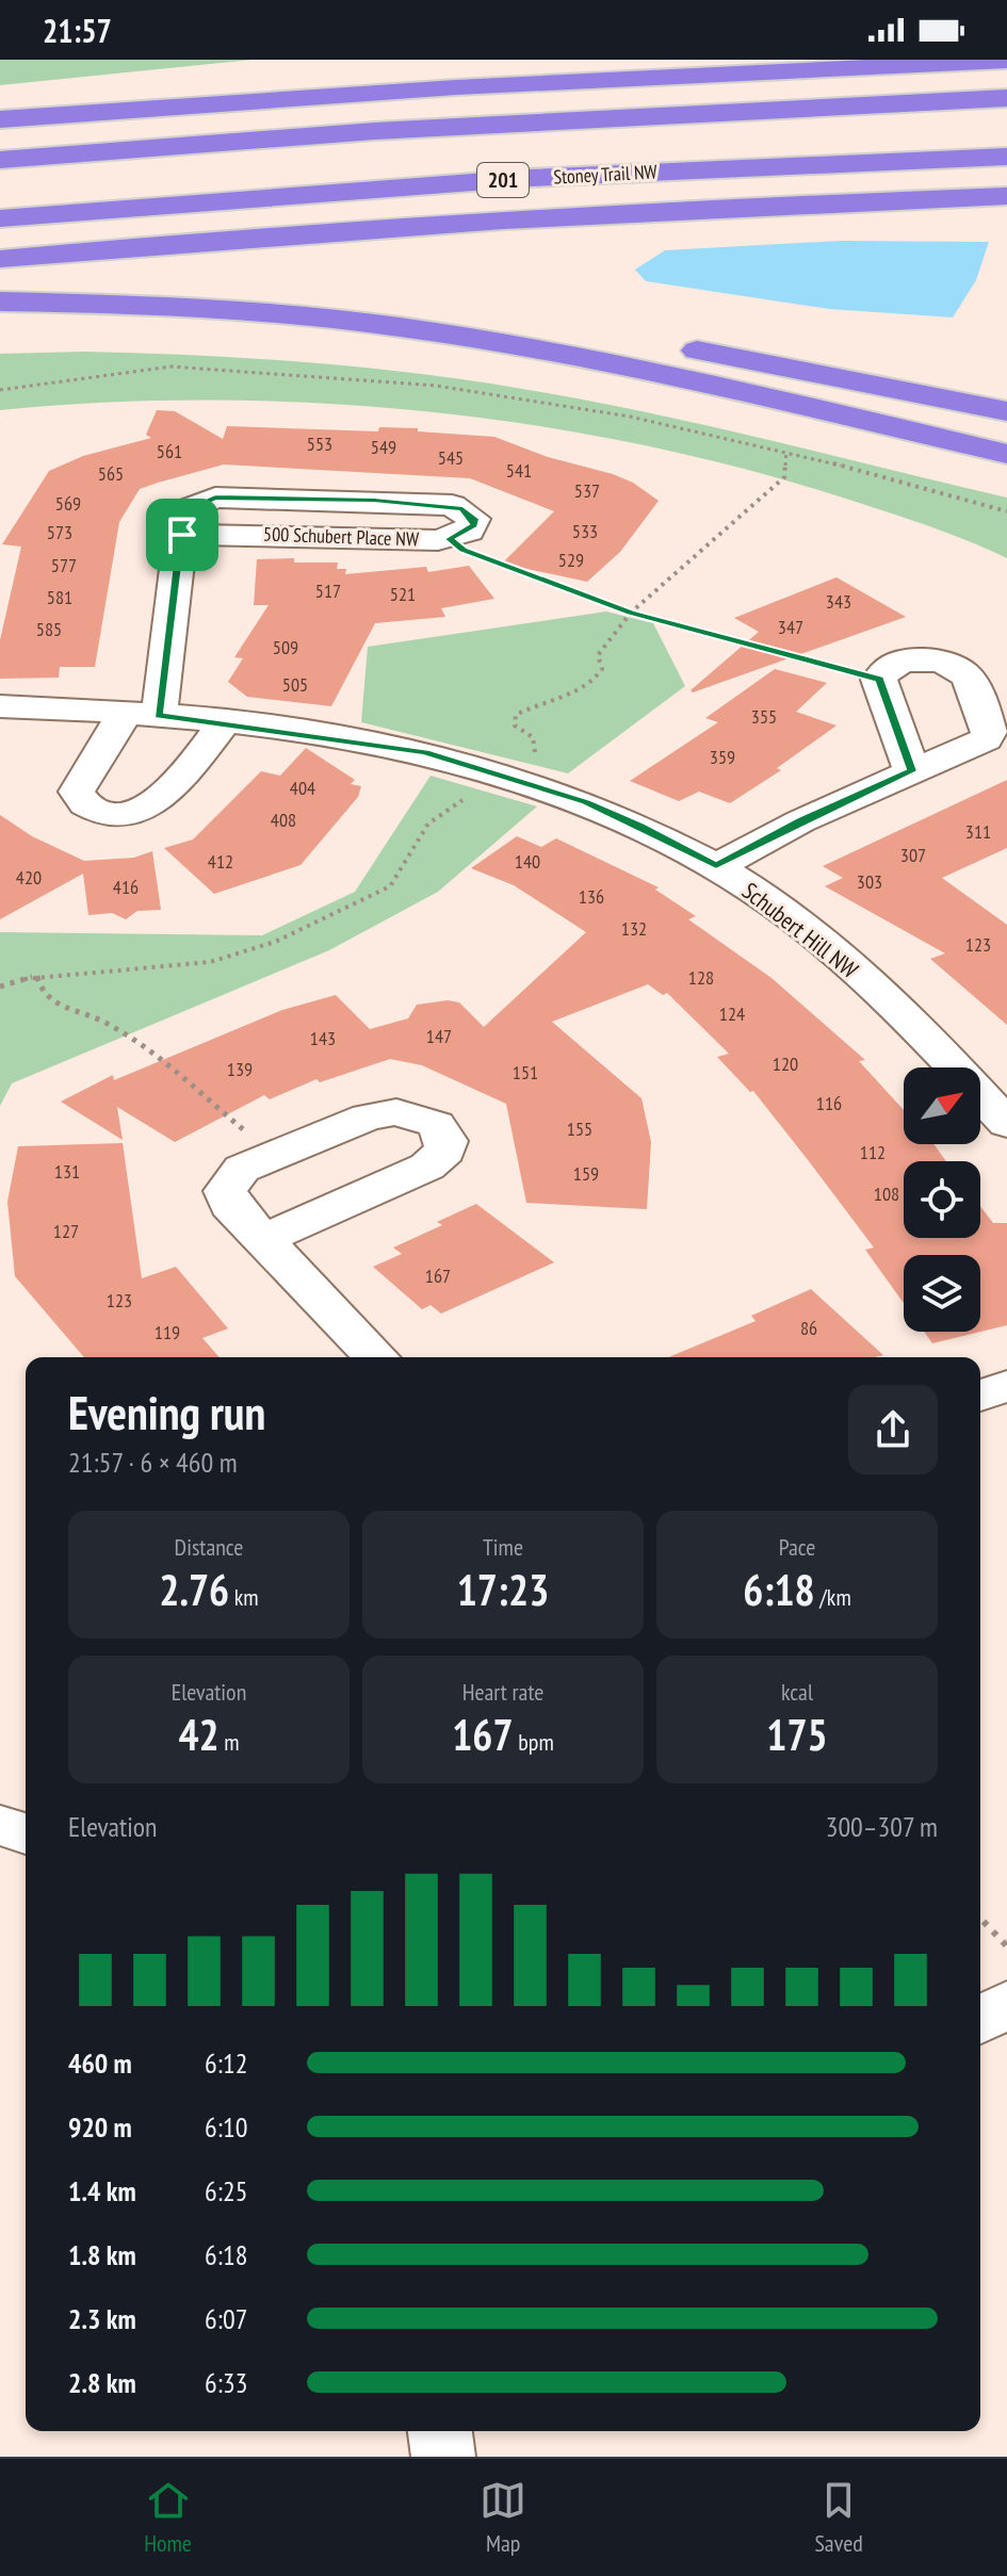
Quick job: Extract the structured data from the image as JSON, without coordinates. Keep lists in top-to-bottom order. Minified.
{"streets":{"highway":["Stoney Trail NW","201"],"street":["500 Schubert Place NW","Schubert Hill NW"]},"crossings":[["500 Schubert Place NW","Schubert Hill NW"]],"house_numbers":["553","549","561","545","541","565","537","569","533","573","529","577","517","521","581","343","347","585","509","505","355","359","404","408","311","307","412","140","420","303","416","136","132","123","128","124","147","143","120","139","151","116","155","112","131","159","108","127","167","123","86","119"],"north":"top right","page":{"status":"21:57","heading":["Evening run","21:57 · 6 × 460 m"],"stats":[["Distance","2.76 km"],["Time","17:23"],["Pace","6:18 /km"],["Elevation","42 m"],["Heart rate","167 bpm"],["kcal","175"]],"chart":["Elevation","300–307 m"],"list":[{"name":"460 m","note":"6:12"},{"name":"920 m","note":"6:10"},{"name":"1.4 km","note":"6:25"},{"name":"1.8 km","note":"6:18"},{"name":"2.3 km","note":"6:07"},{"name":"2.8 km","note":"6:33"}],"tabs":["Home","Map","Saved"]}}
